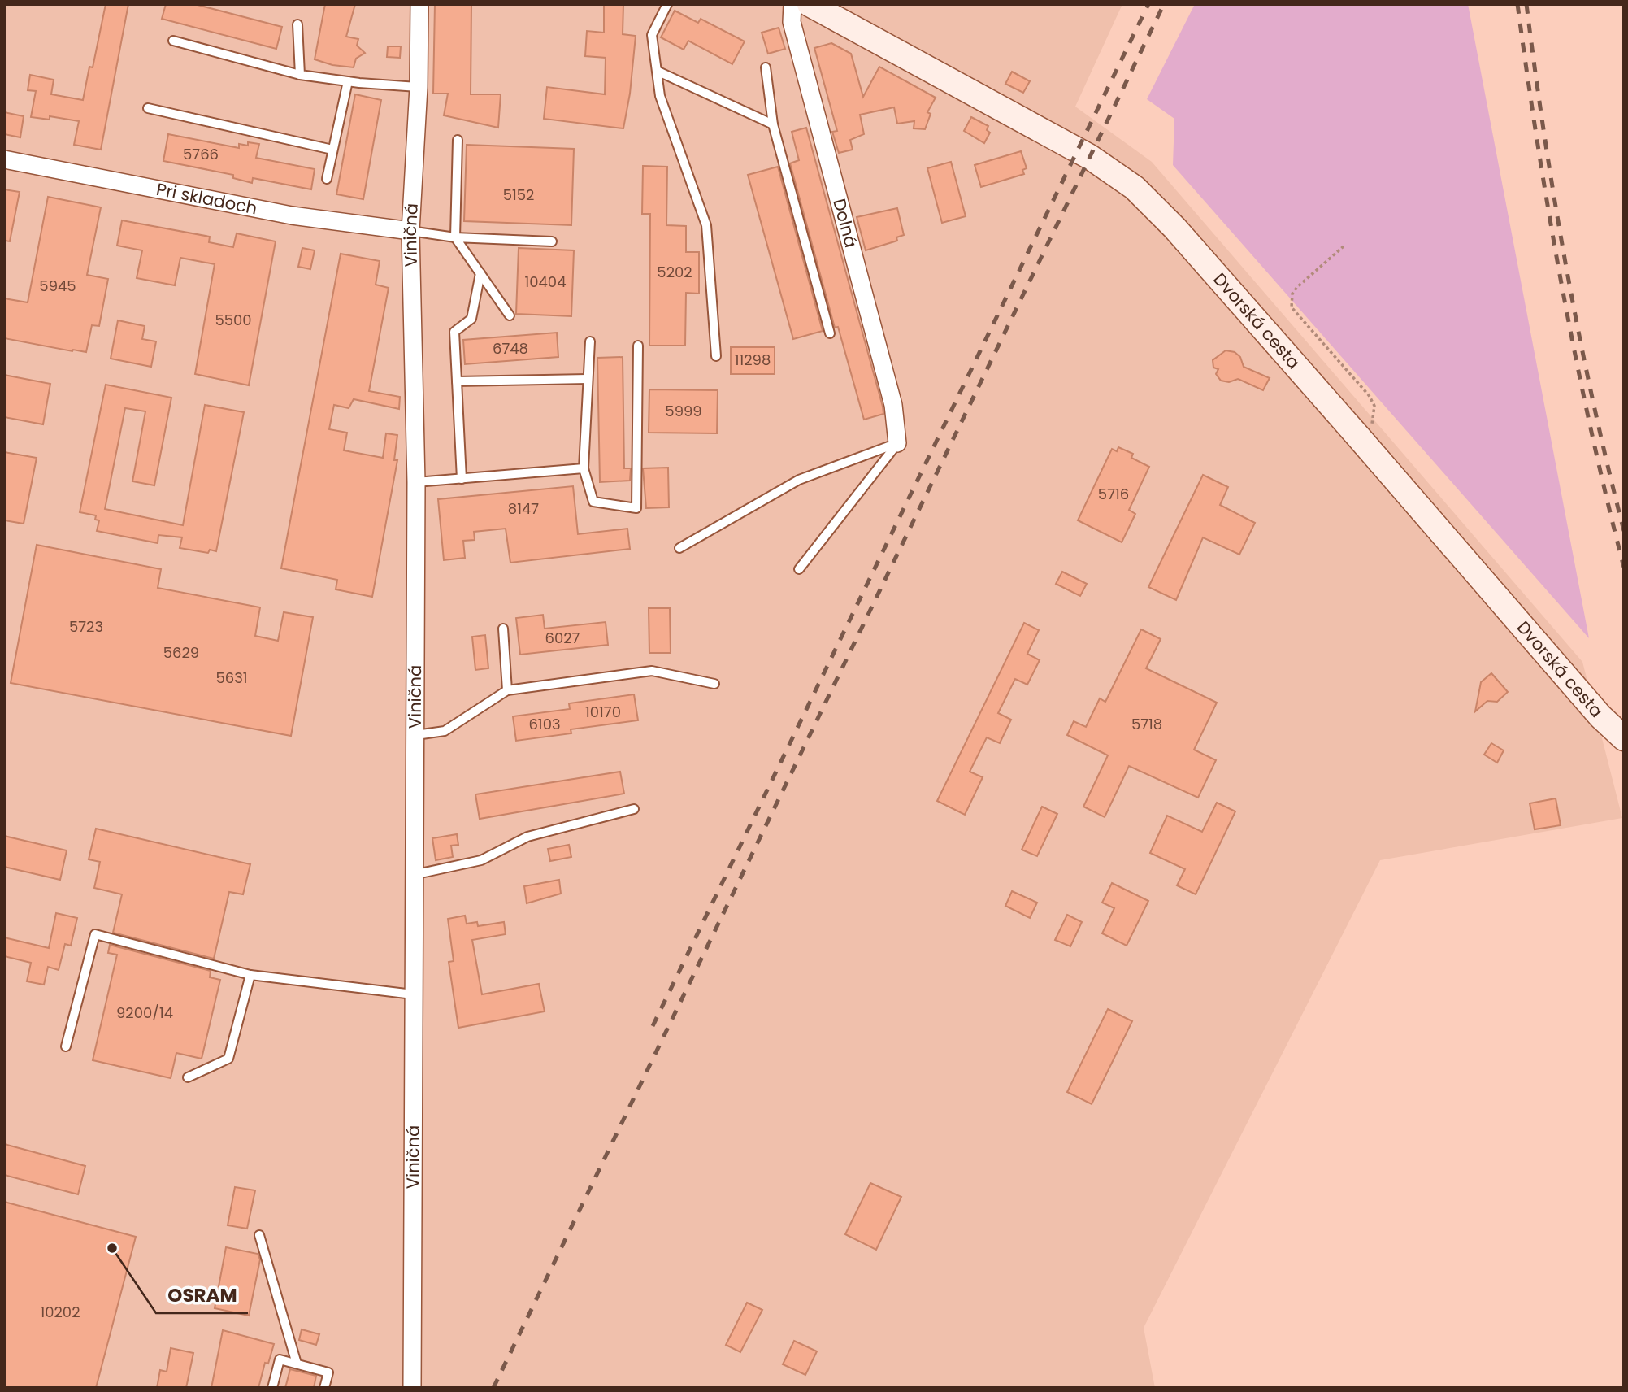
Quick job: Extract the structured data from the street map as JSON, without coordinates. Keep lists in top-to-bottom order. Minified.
{"streets":{"street":["Pri skladoch","Dolná","Viničná","Dvorská cesta"]},"crossings":[["Pri skladoch","Viničná"]],"places":["OSRAM"],"house_numbers":["5766","5152","5202","10404","5945","5500","6748","11298","5999","5716","8147","5723","6027","5629","5631","10170","6103","5718","9200/14","10202"]}
